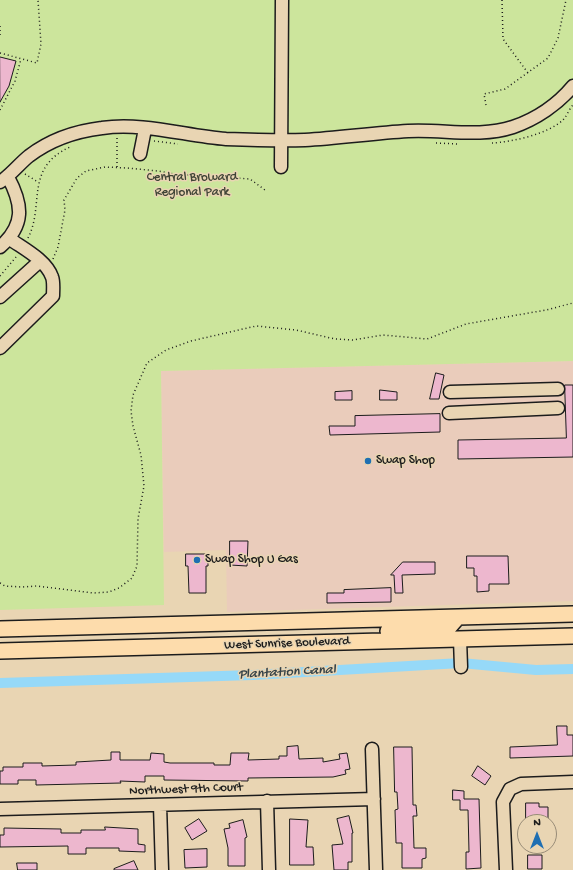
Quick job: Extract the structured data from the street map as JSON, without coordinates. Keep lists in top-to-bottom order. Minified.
{"streets":{"main road":["West Sunrise Boulevard"],"street":["Northwest 9th Court"]},"water":["Plantation Canal"],"parks":["Central Broward Regional Park"],"places":["Swap Shop","Swap Shop U Gas"],"north":"top"}
